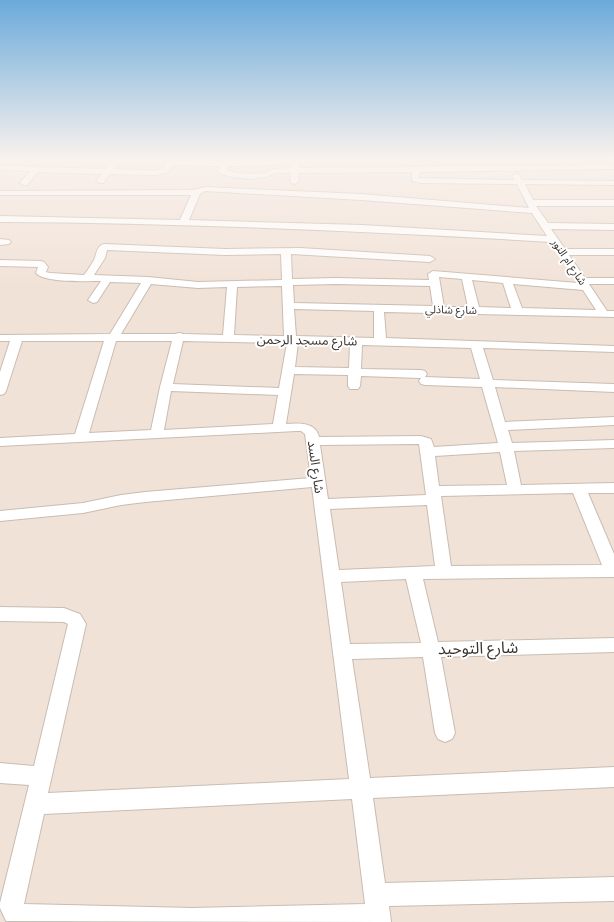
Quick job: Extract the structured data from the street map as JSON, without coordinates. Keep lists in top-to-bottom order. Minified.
{"streets":{"street":["شارع ام النور","شارع شاذلي","شارع مسجد الرحمن","شارع السد","شارع التوحيد"]},"crossings":[["شارع ام النور","شارع شاذلي"],["شارع السد","شارع التوحيد"]]}
